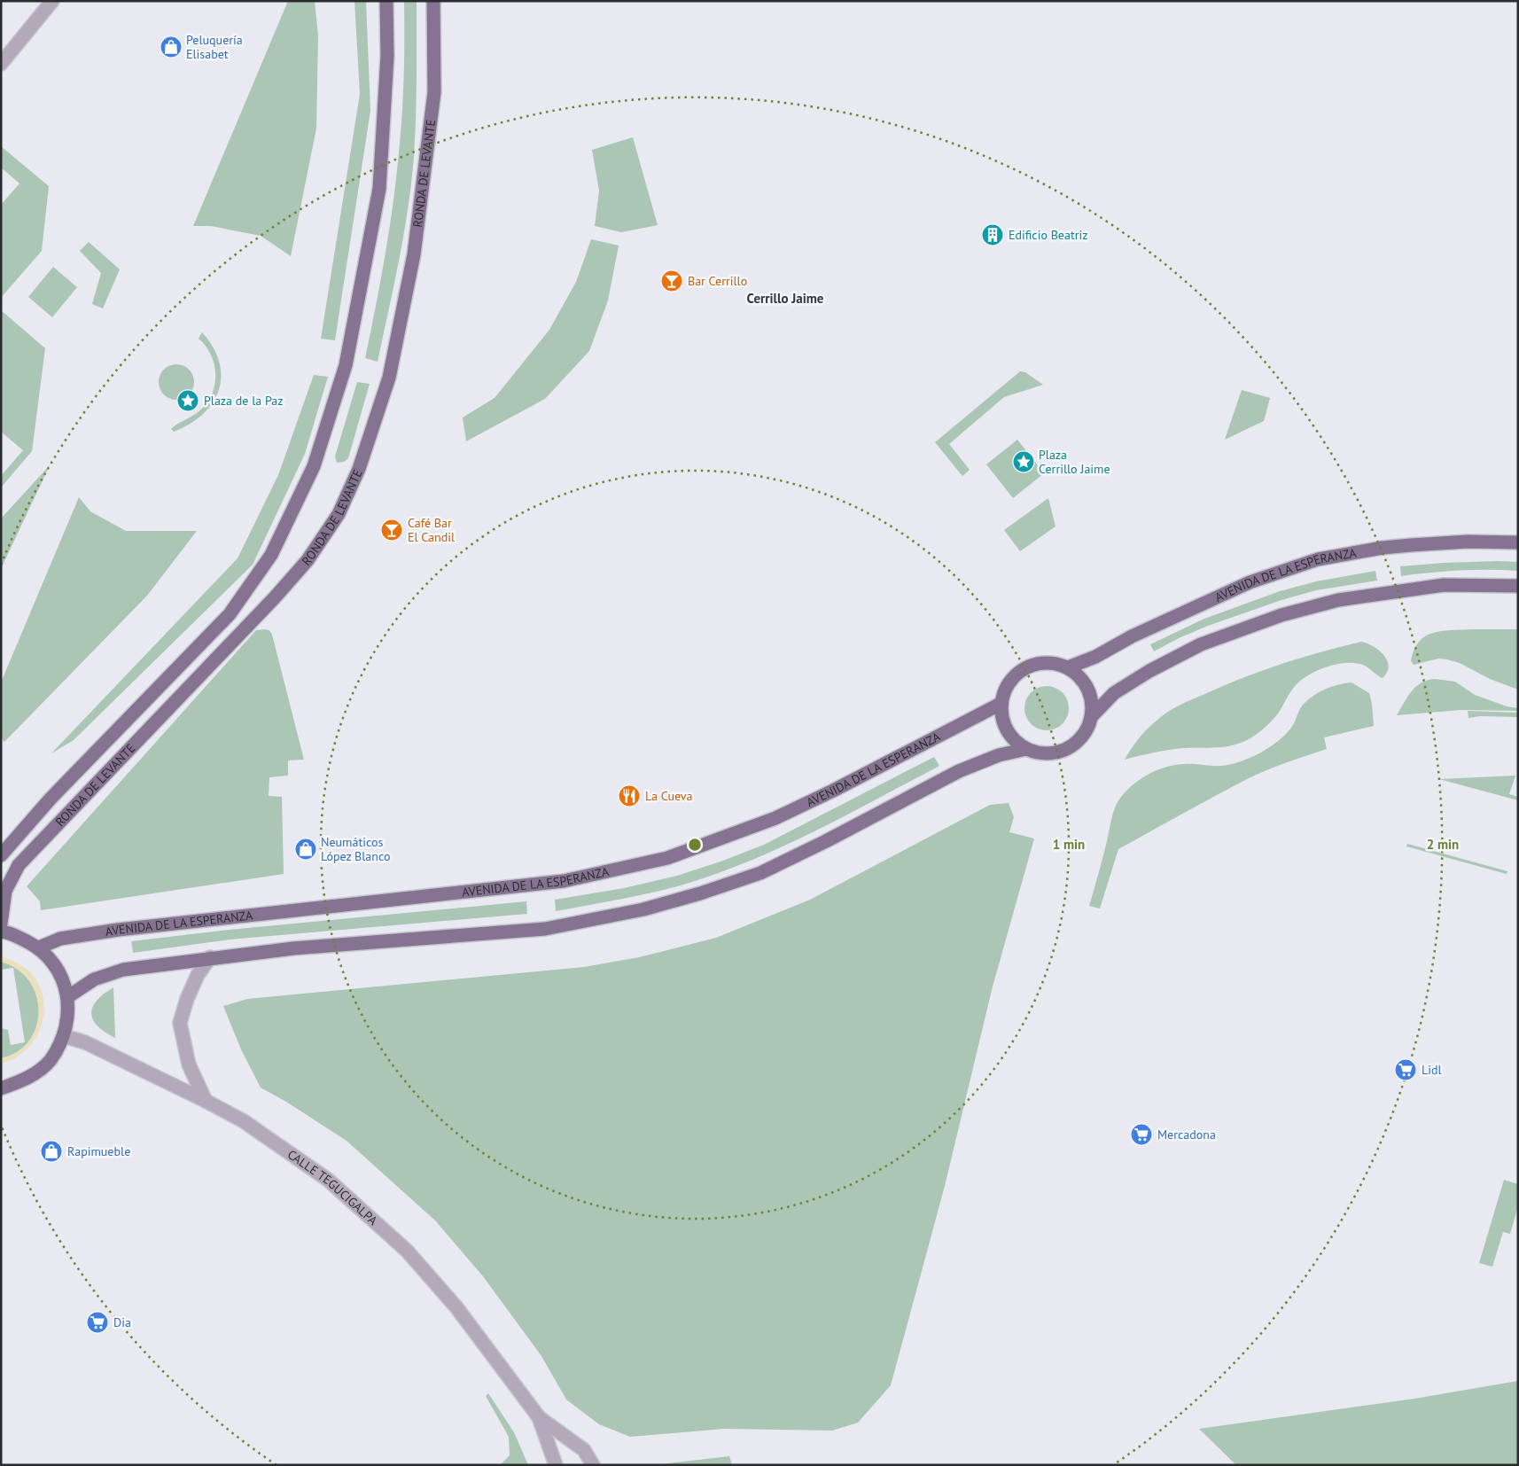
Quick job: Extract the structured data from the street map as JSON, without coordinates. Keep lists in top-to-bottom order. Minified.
{"streets":{"main road":["RONDA DE LEVANTE","AVENIDA DE LA ESPERANZA"],"street":["CALLE TEGUCIGALPA"]},"districts":["Cerrillo Jaime"],"places":{"shop":["Peluquería Elisabet","Neumáticos López Blanco","Rapimueble"],"building":["Edificio Beatriz"],"bar":["Bar Cerrillo","Café Bar El Candil"],"place":["Plaza de la Paz","Plaza Cerrillo Jaime"],"restaurant":["La Cueva"],"supermarket":["Lidl","Mercadona","Dia"]},"rings":["1 min","2 min"]}
